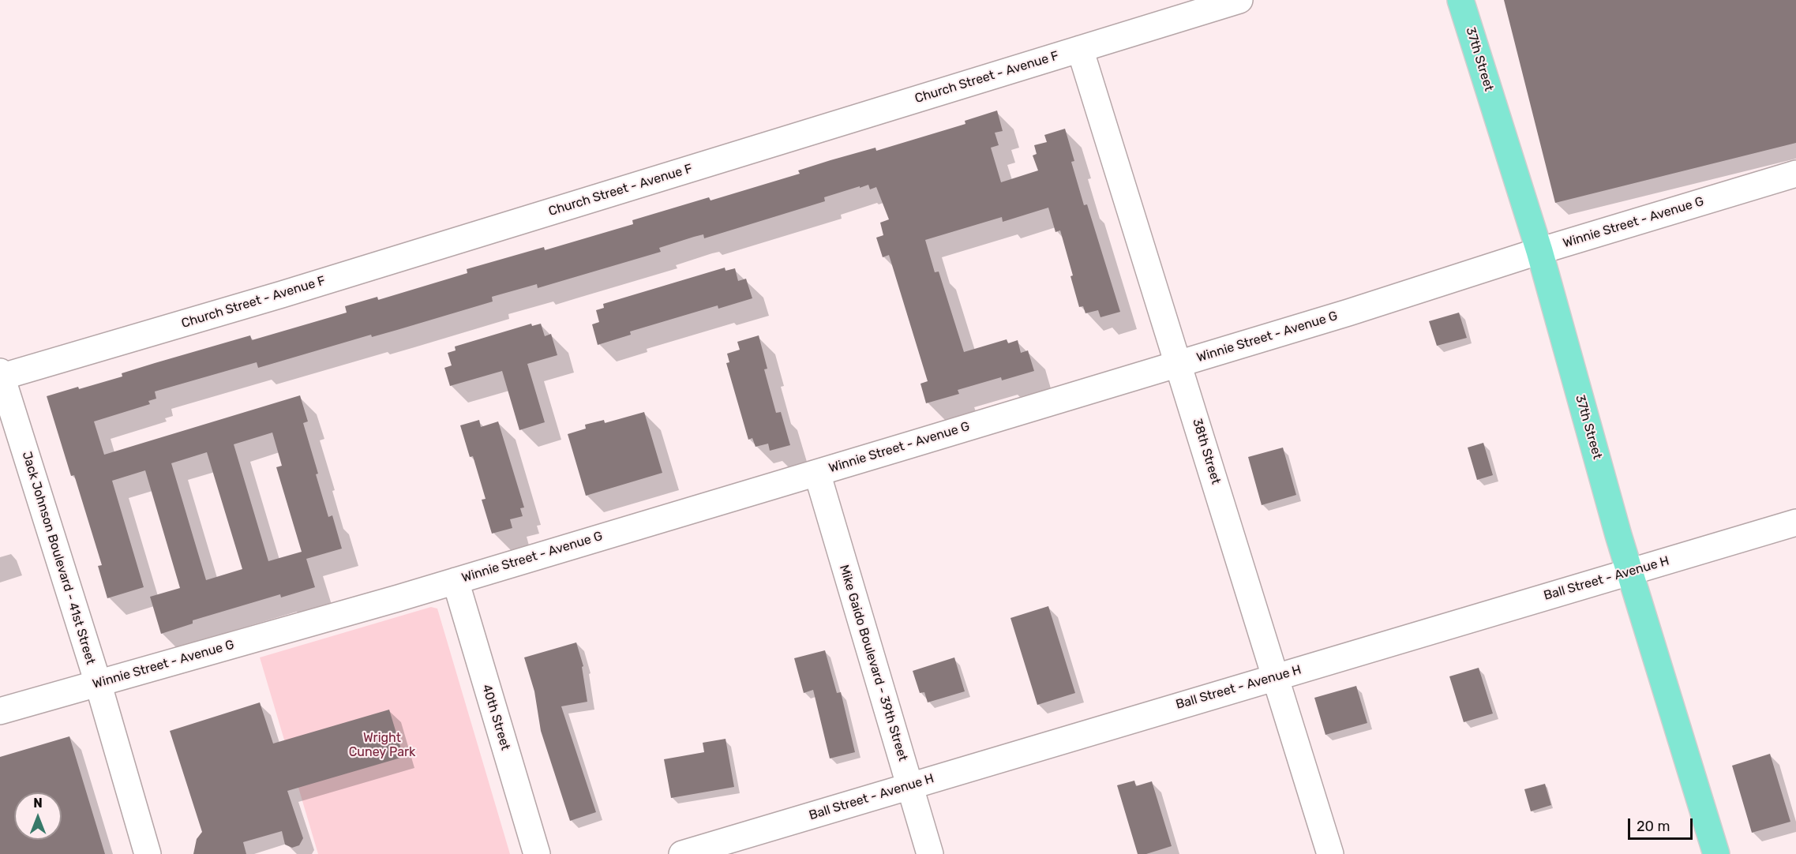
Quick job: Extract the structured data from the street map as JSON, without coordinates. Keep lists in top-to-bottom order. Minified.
{"streets":{"main road":["37th Street"],"street":["Church Street - Avenue F","Winnie Street - Avenue G","38th Street","Jack Johnson Boulevard - 41st Street","Ball Street - Avenue H","Mike Gaido Boulevard - 39th Street","40th Street"]},"crossings":[["37th Street","Winnie Street - Avenue G"],["37th Street","Ball Street - Avenue H"],["Church Street - Avenue F","38th Street"],["Church Street - Avenue F","Jack Johnson Boulevard - 41st Street"],["Winnie Street - Avenue G","38th Street"],["Winnie Street - Avenue G","Jack Johnson Boulevard - 41st Street"],["Winnie Street - Avenue G","Mike Gaido Boulevard - 39th Street"],["Winnie Street - Avenue G","40th Street"],["38th Street","Ball Street - Avenue H"],["Ball Street - Avenue H","Mike Gaido Boulevard - 39th Street"]],"parks":["Wright Cuney Park"],"scale_bar":"20 m","north":"top"}
